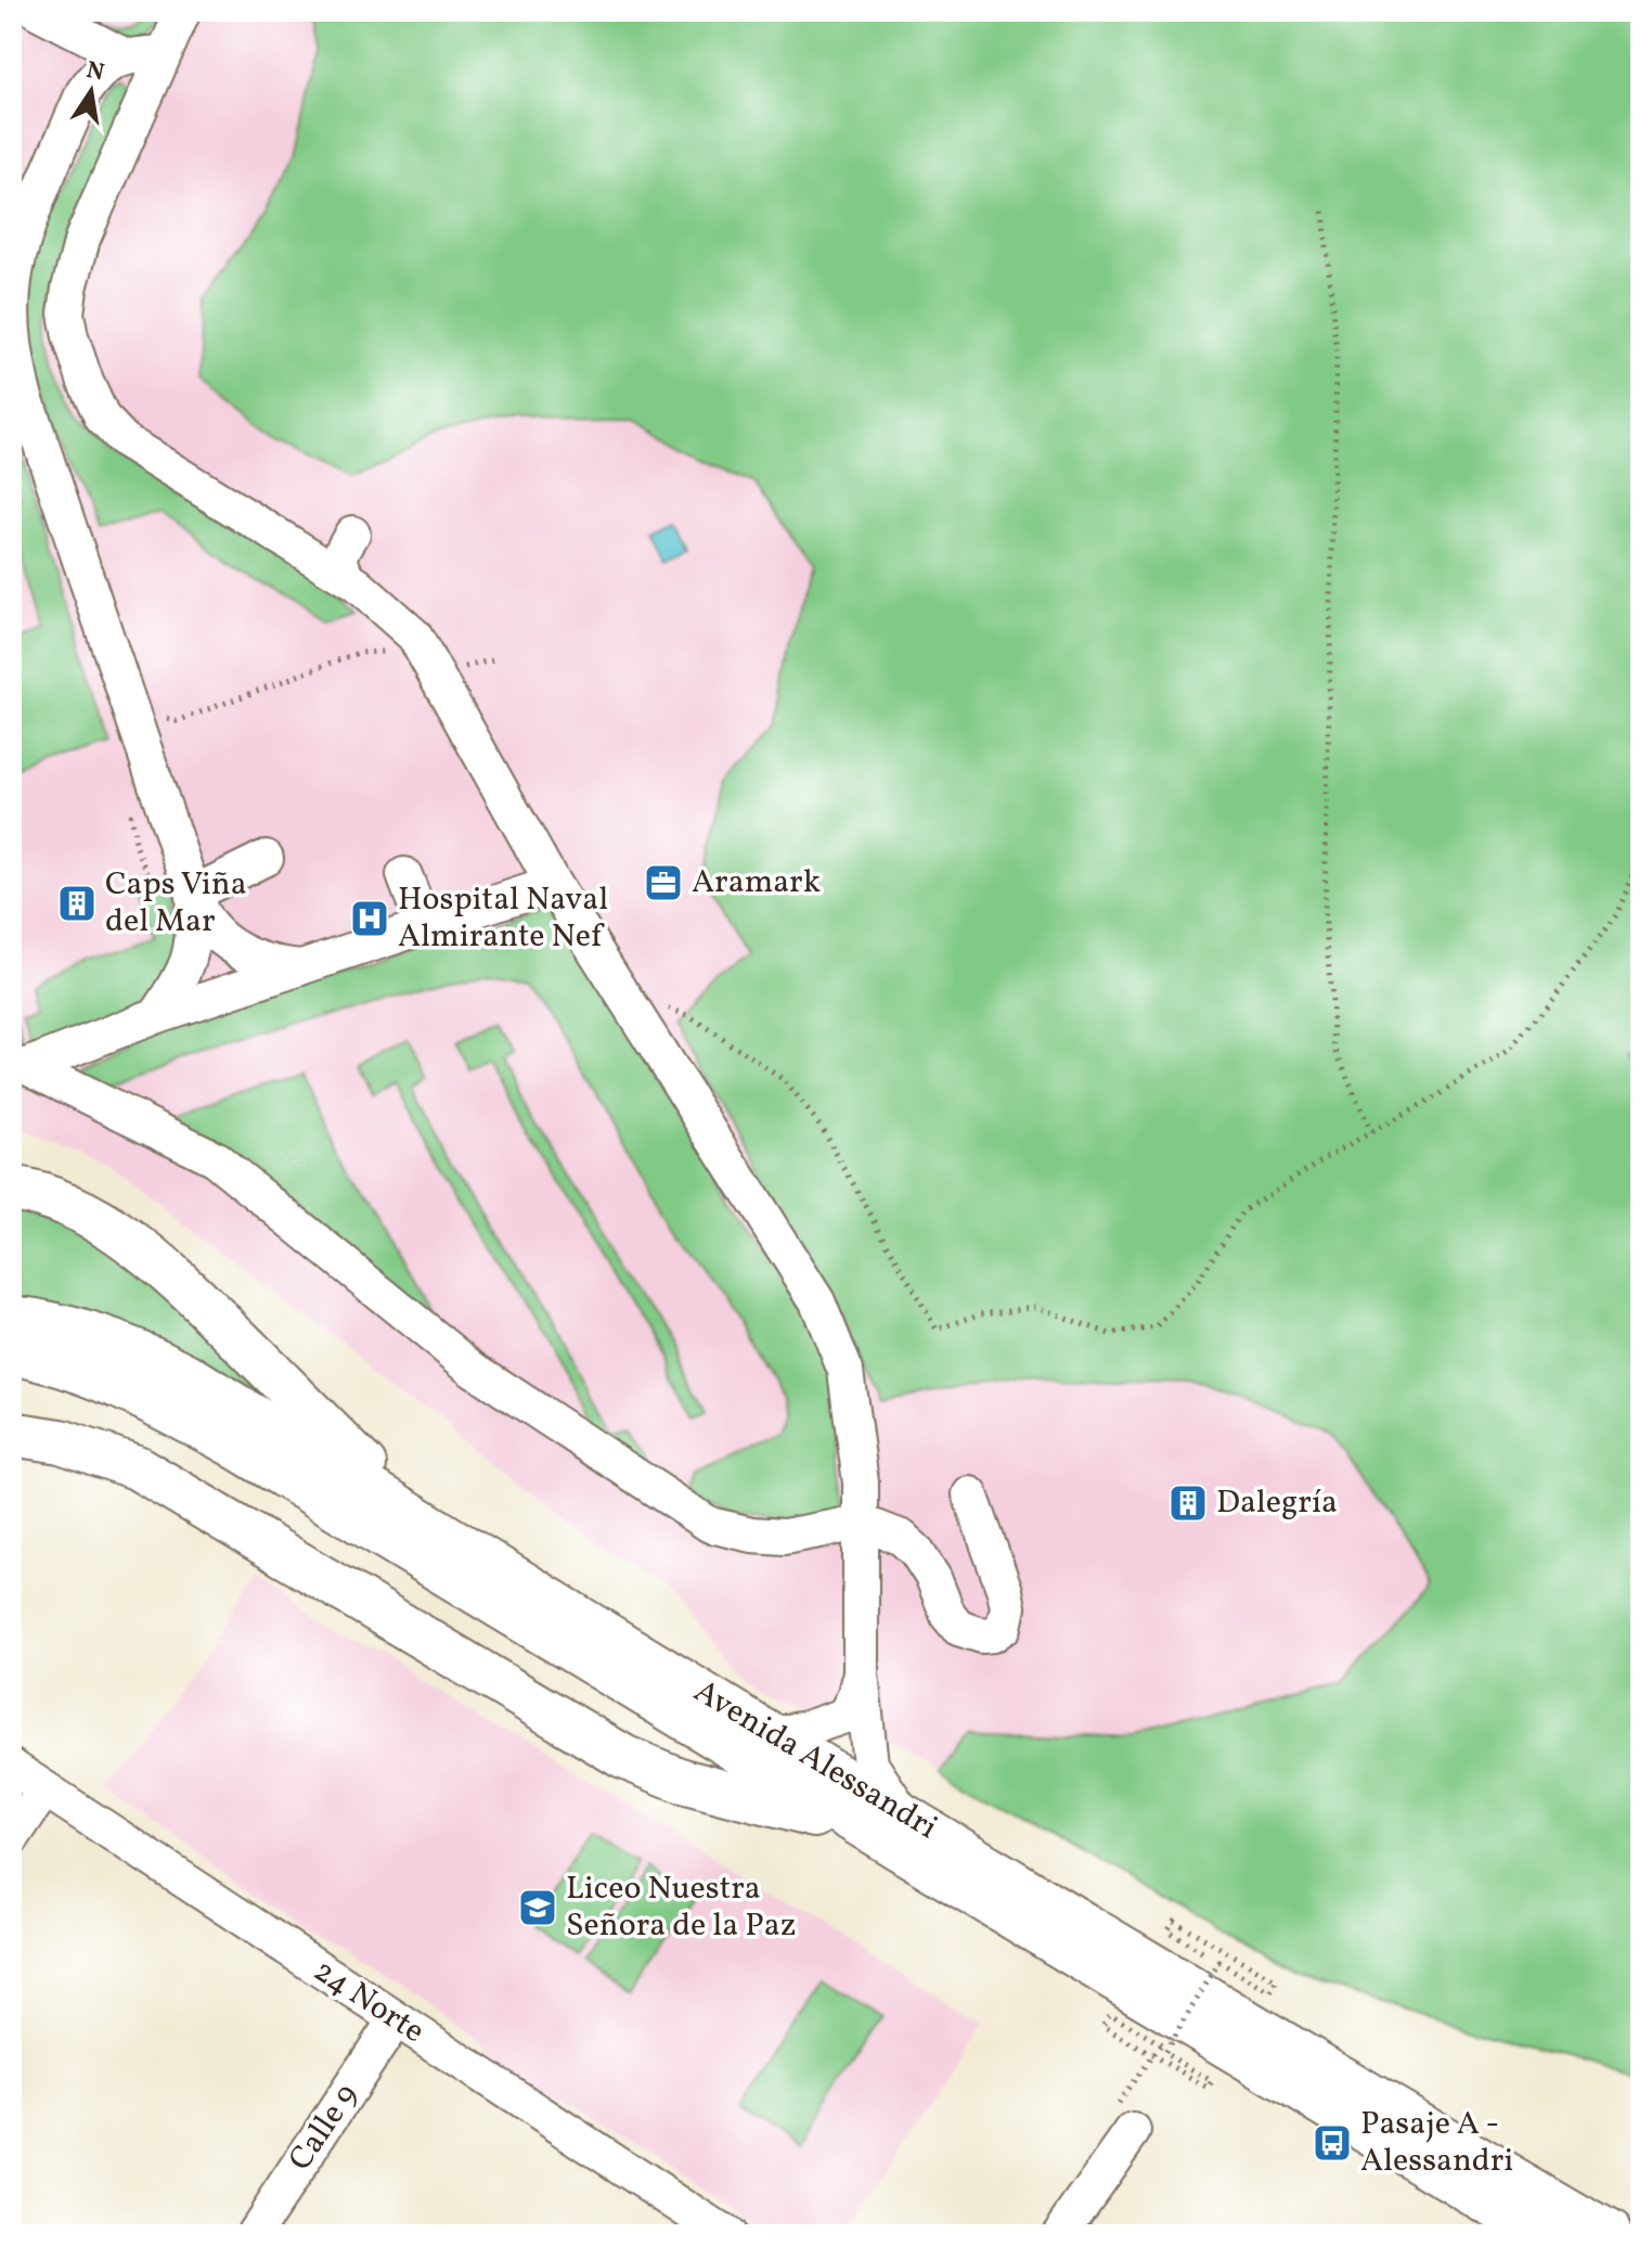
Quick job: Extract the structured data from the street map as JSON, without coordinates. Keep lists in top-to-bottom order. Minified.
{"streets":{"main road":["Avenida Alessandri"],"street":["24 Norte","Calle 9"]},"crossings":[["24 Norte","Calle 9"]],"places":{"office":["Aramark"],"building":["Caps Viña del Mar","Dalegría"],"hospital":["Hospital Naval Almirante Nef"],"school or university":["Liceo Nuestra Señora de la Paz"],"bus stop":["Pasaje A - Alessandri"]},"north":"top"}
